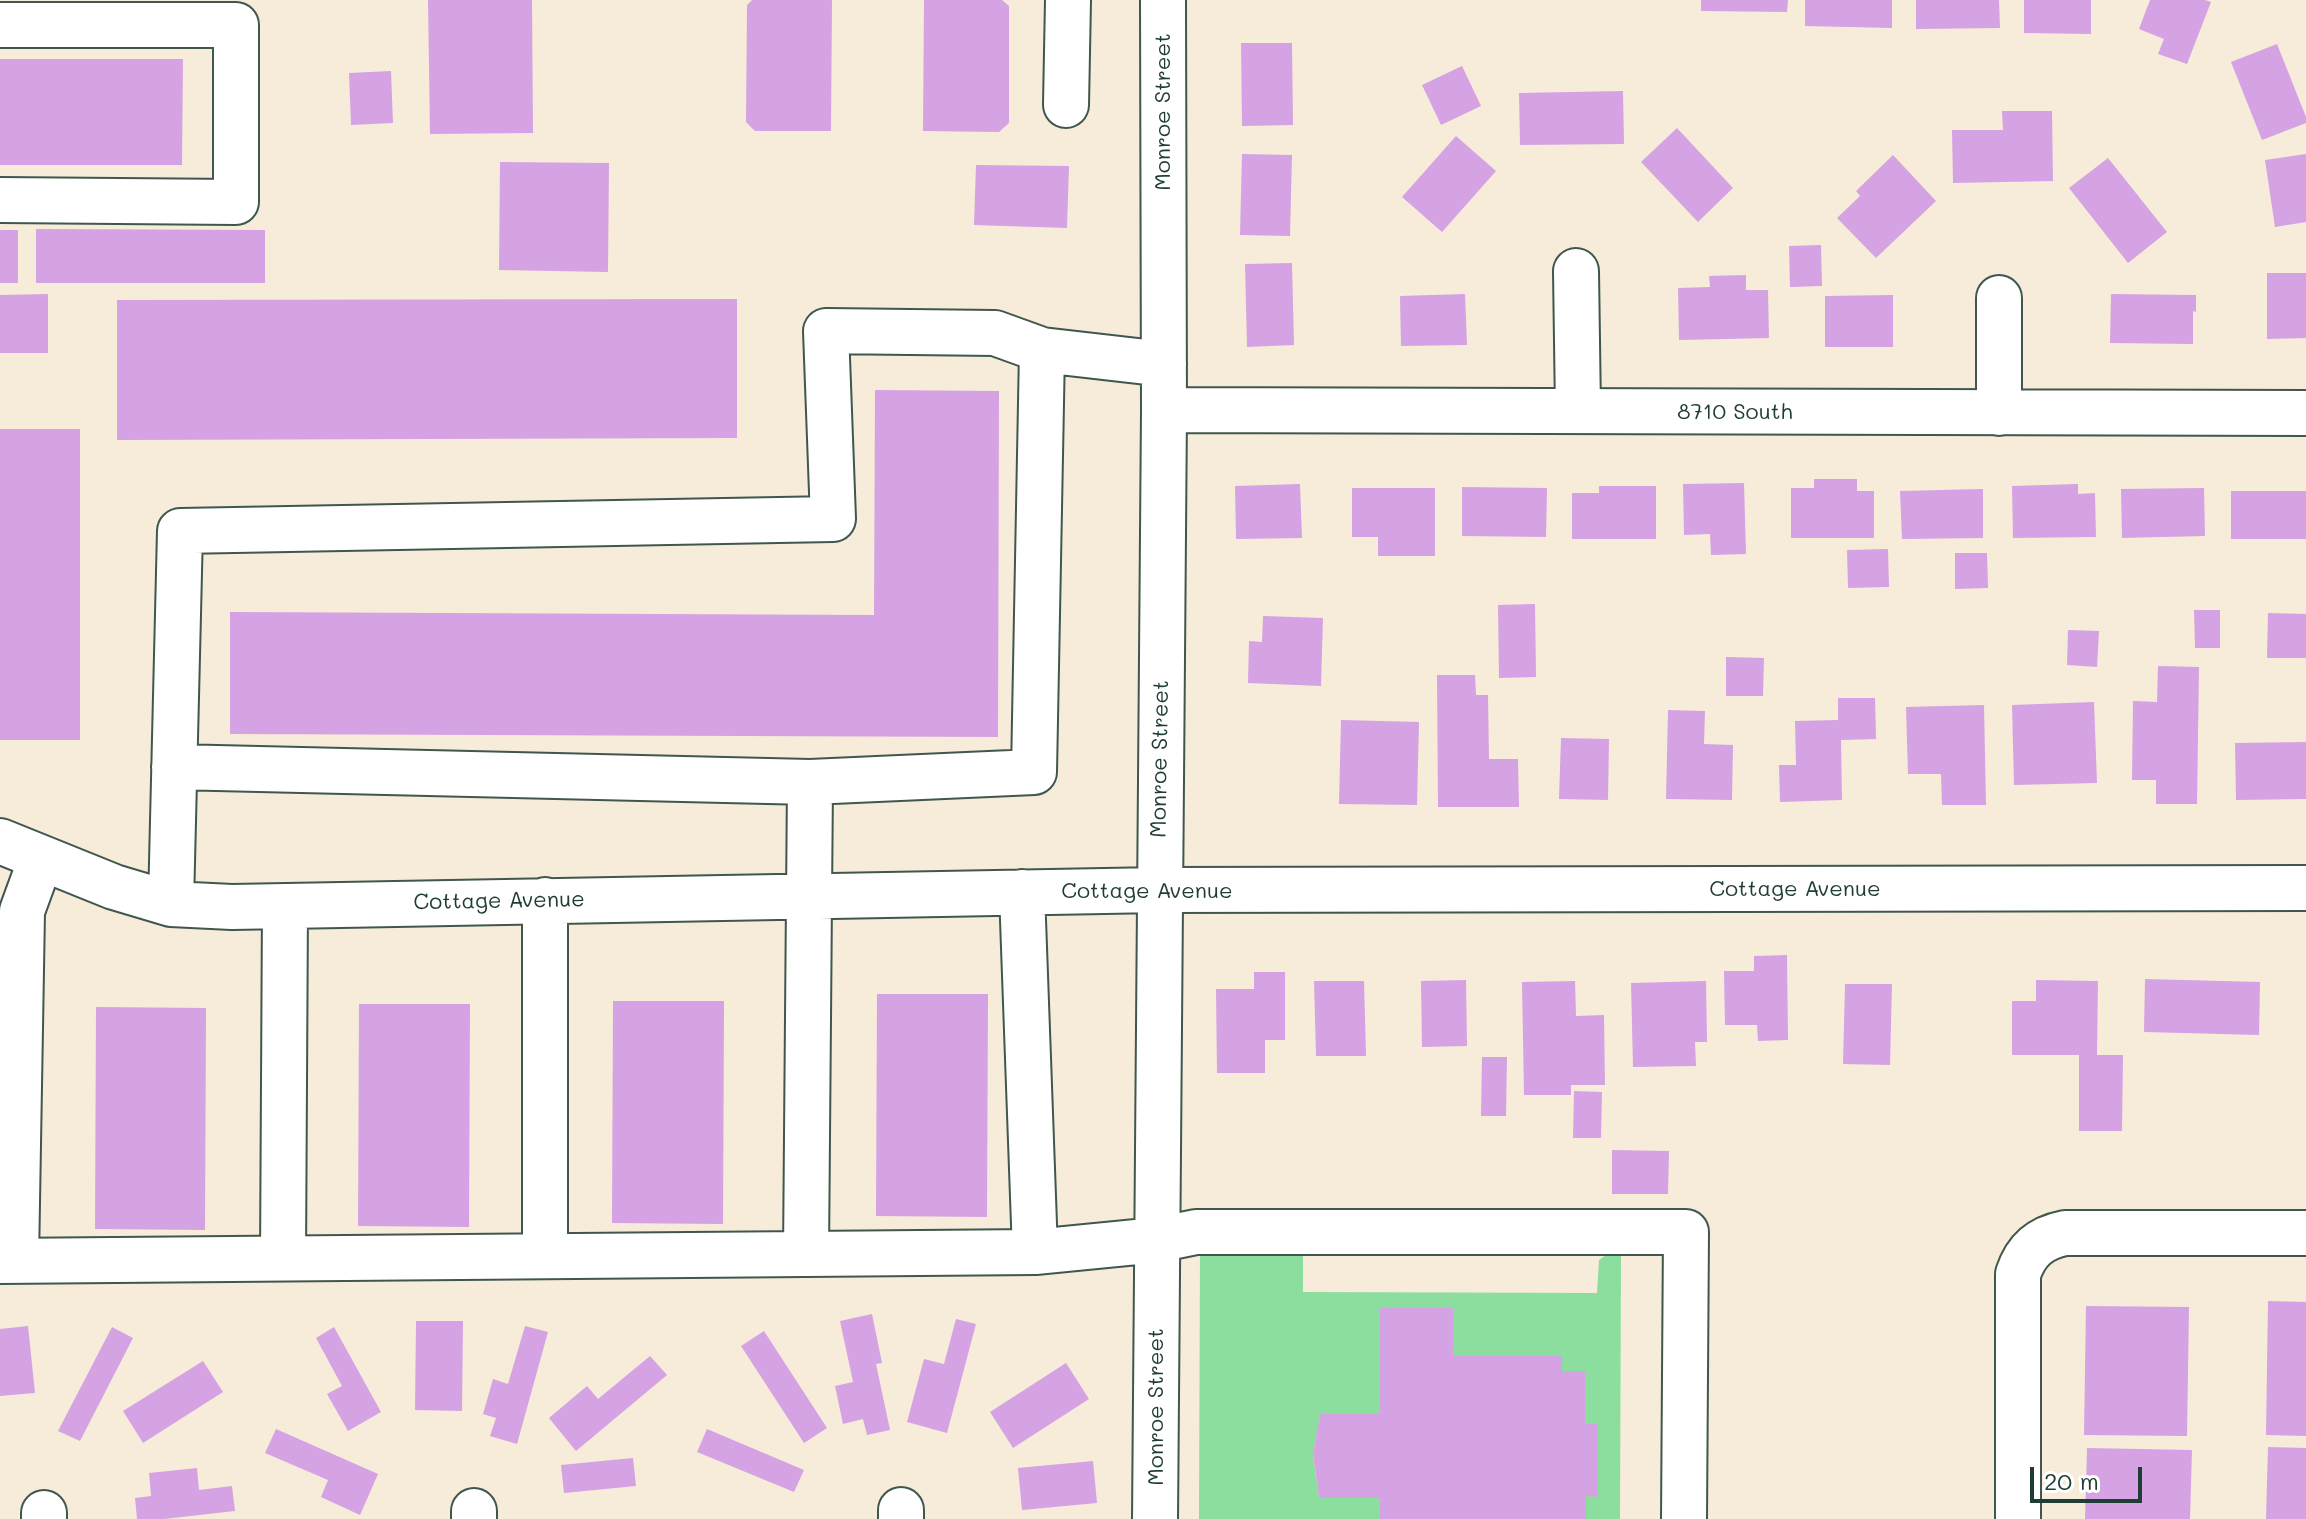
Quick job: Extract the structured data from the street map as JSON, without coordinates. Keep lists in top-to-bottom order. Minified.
{"streets":{"street":["Monroe Street","8710 South","Cottage Avenue"]},"crossings":[["Monroe Street","8710 South"],["Monroe Street","Cottage Avenue"]],"scale_bar":"20 m"}
